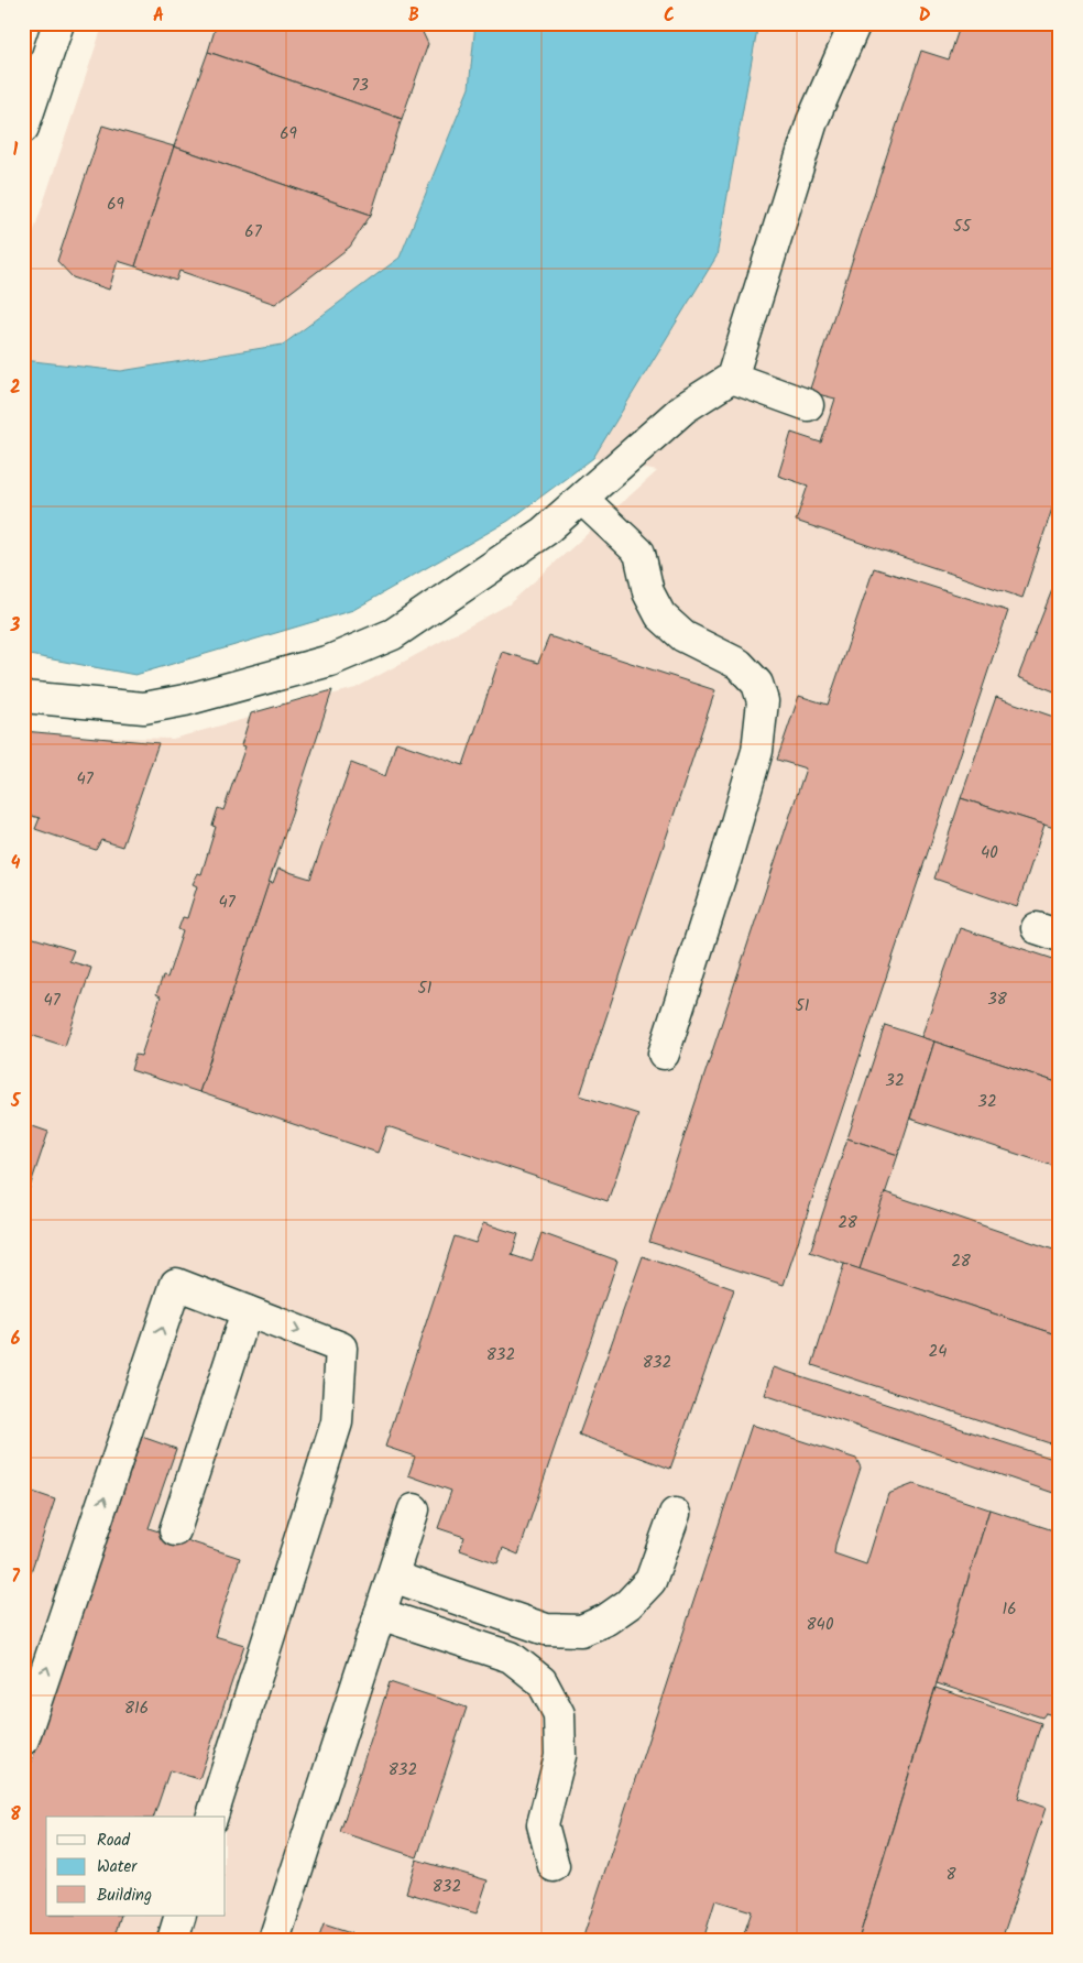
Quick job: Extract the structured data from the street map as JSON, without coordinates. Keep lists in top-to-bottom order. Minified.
{"house_numbers":["73","69","69","55","67","47","40","47","51","38","47","51","32","32","28","28","24","832","832","16","840","816","832","8","832"],"legend":["Road","Water","Building"],"grid":{"columns":["A","B","C","D"],"rows":["1","2","3","4","5","6","7","8"]}}
